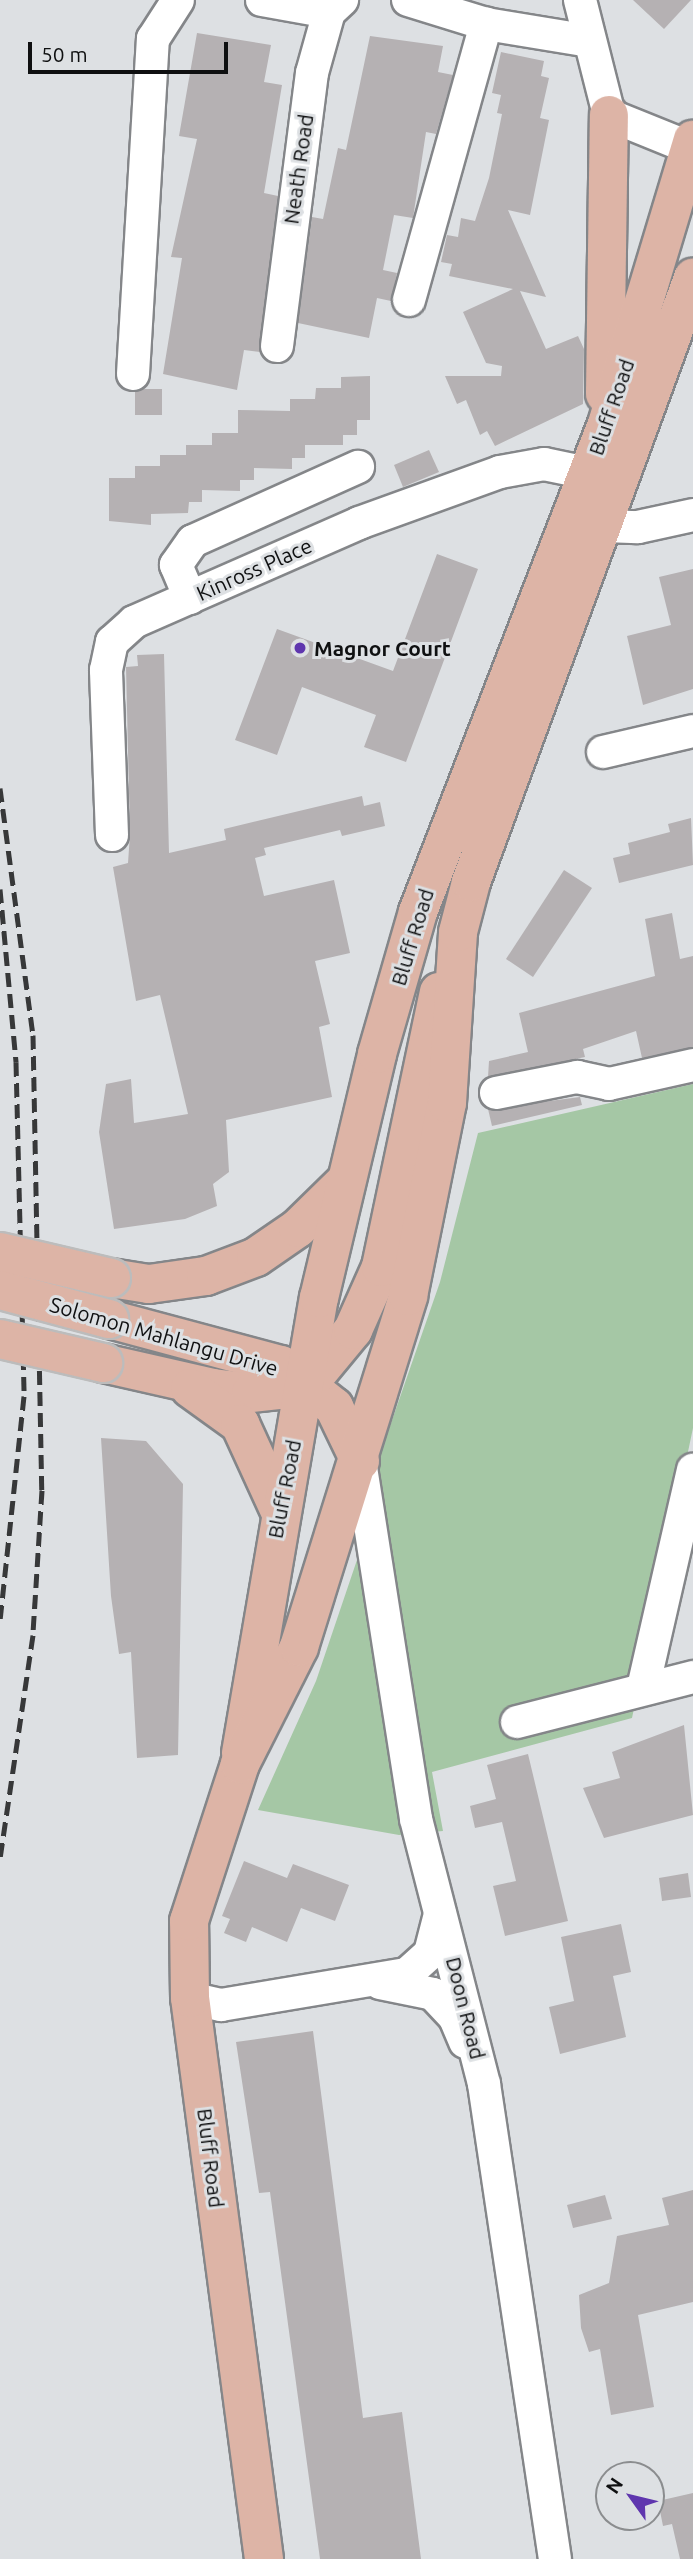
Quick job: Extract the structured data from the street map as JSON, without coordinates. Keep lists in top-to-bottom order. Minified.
{"streets":{"main road":["Bluff Road","Solomon Mahlangu Drive"],"street":["Neath Road","Kinross Place","Doon Road"]},"crossings":[["Bluff Road","Kinross Place"],["Bluff Road","Solomon Mahlangu Drive"],["Bluff Road","Doon Road"]],"places":["Magnor Court"],"scale_bar":"50 m","north":"top left"}
